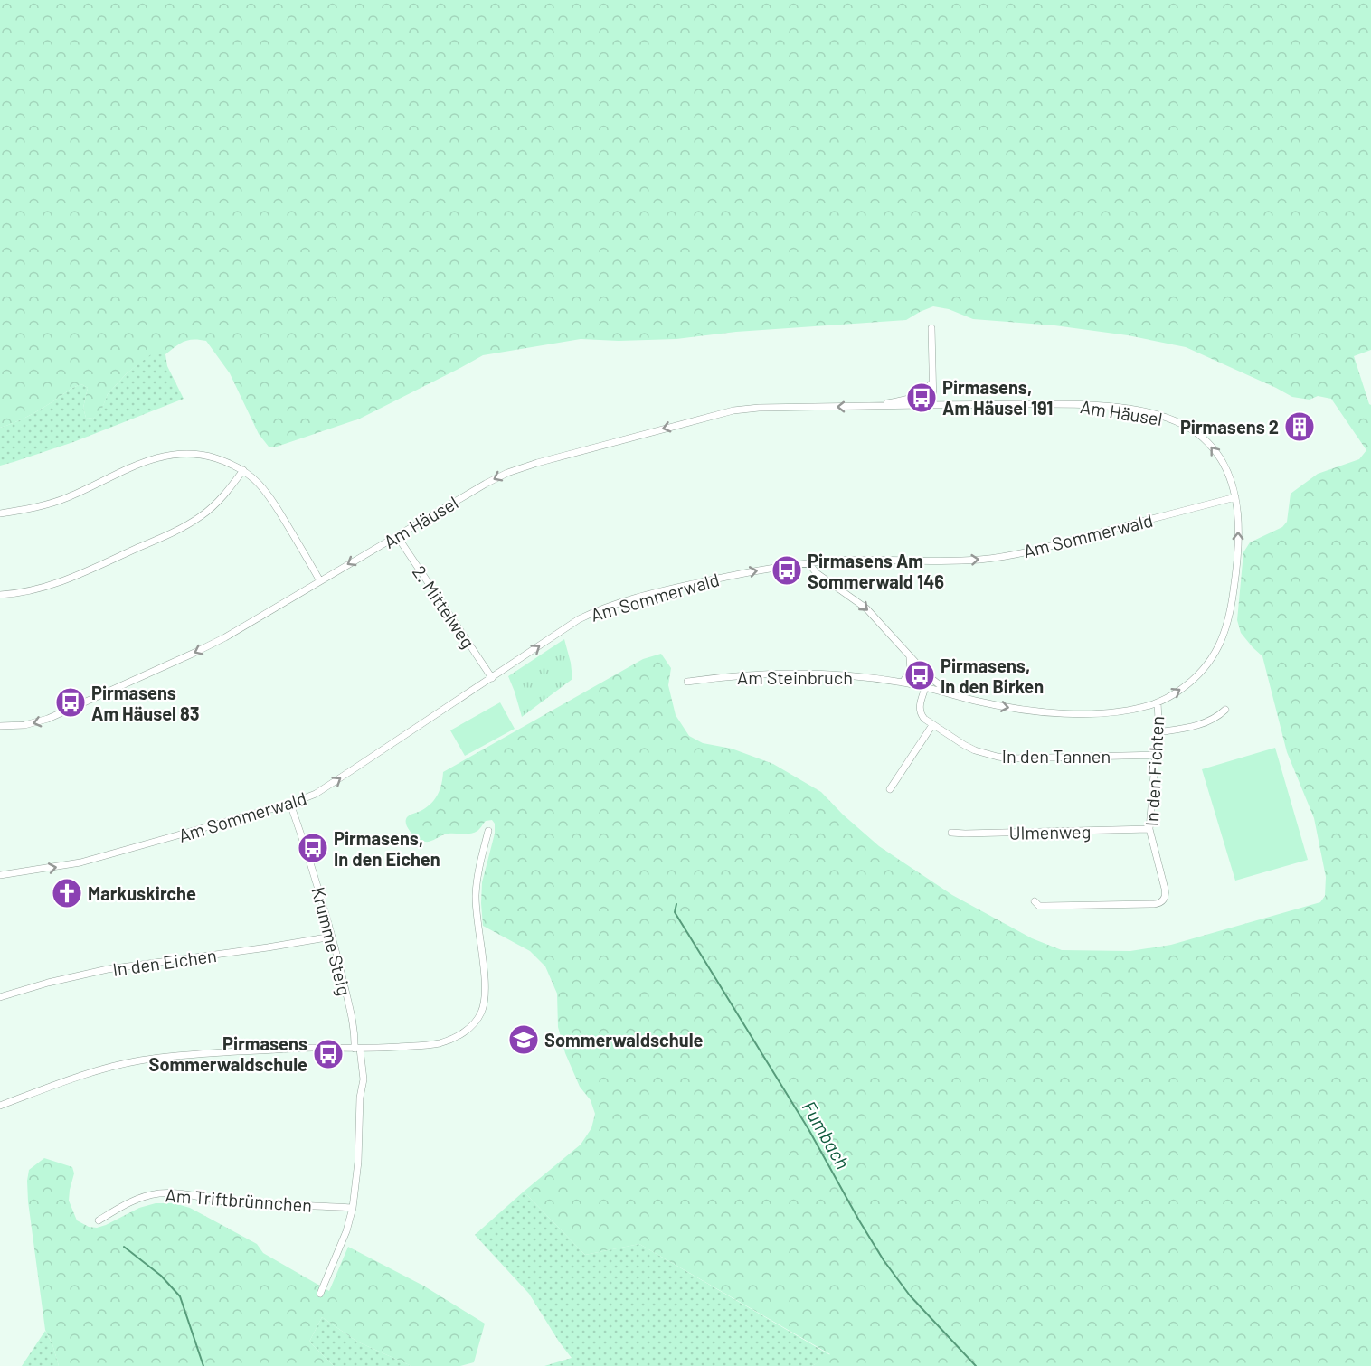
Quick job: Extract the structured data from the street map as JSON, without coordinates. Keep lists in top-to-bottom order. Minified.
{"streets":{"street":["Am Häusel","Am Sommerwald","2. Mittelweg","Am Steinbruch","In den Tannen","In den Fichten","Ulmenweg","Krumme Steig","In den Eichen","Am Triftbrünnchen"]},"crossings":[["Am Häusel","Am Sommerwald"],["Am Häusel","2. Mittelweg"],["Am Häusel","Am Steinbruch"],["Am Häusel","In den Fichten"],["Am Sommerwald","2. Mittelweg"],["Am Sommerwald","Krumme Steig"],["Am Steinbruch","In den Tannen"],["Am Steinbruch","In den Fichten"],["In den Tannen","In den Fichten"],["In den Fichten","Ulmenweg"],["Krumme Steig","In den Eichen"],["Krumme Steig","Am Triftbrünnchen"]],"one_way":["Am Sommerwald","Am Steinbruch"],"water":["Fumbach"],"places":{"bus stop":["Pirmasens, Am Häusel 191","Pirmasens Am Sommerwald 146","Pirmasens, In den Birken","Pirmasens Am Häusel 83","Pirmasens, In den Eichen","Pirmasens Sommerwaldschule"],"building":["Pirmasens 2"],"church":["Markuskirche"],"school or university":["Sommerwaldschule"]}}
